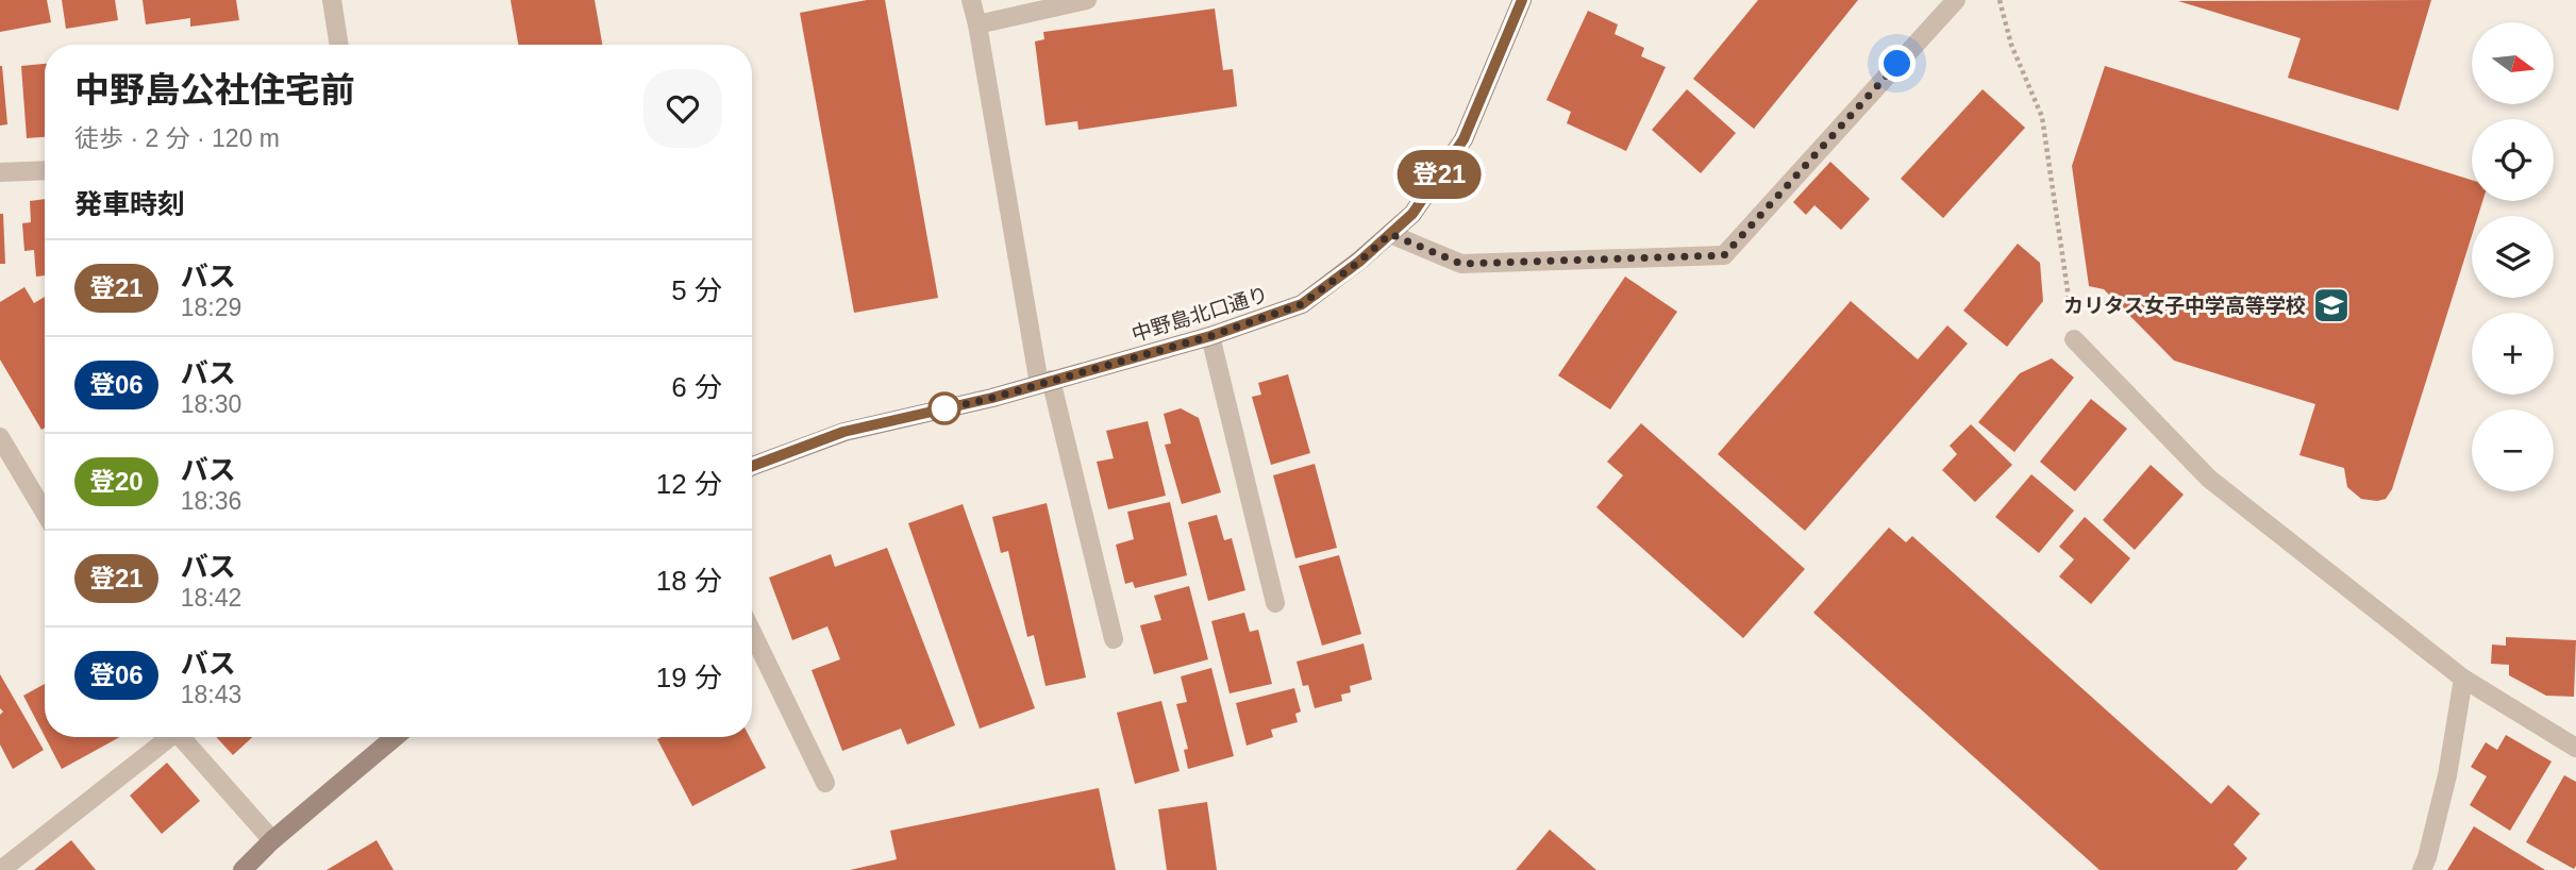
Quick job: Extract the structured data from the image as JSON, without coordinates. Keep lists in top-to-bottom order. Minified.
{"streets":{"street":["中野島北口通り"]},"places":{"school or university":["カリタス女子中学高等学校"]},"lines":["bus line 登21"],"north":"right","page":{"on_map":"登21","map_buttons":["+","−"],"heading":[["中野島公社住宅前","徒歩 · 2 分 · 120 m"],"発車時刻"],"list":[{"mark":"登21","name":"バス","note":"18:29","value":"5 分"},{"mark":"登06","name":"バス","note":"18:30","value":"6 分"},{"mark":"登20","name":"バス","note":"18:36","value":"12 分"},{"mark":"登21","name":"バス","note":"18:42","value":"18 分"},{"mark":"登06","name":"バス","note":"18:43","value":"19 分"}]}}
